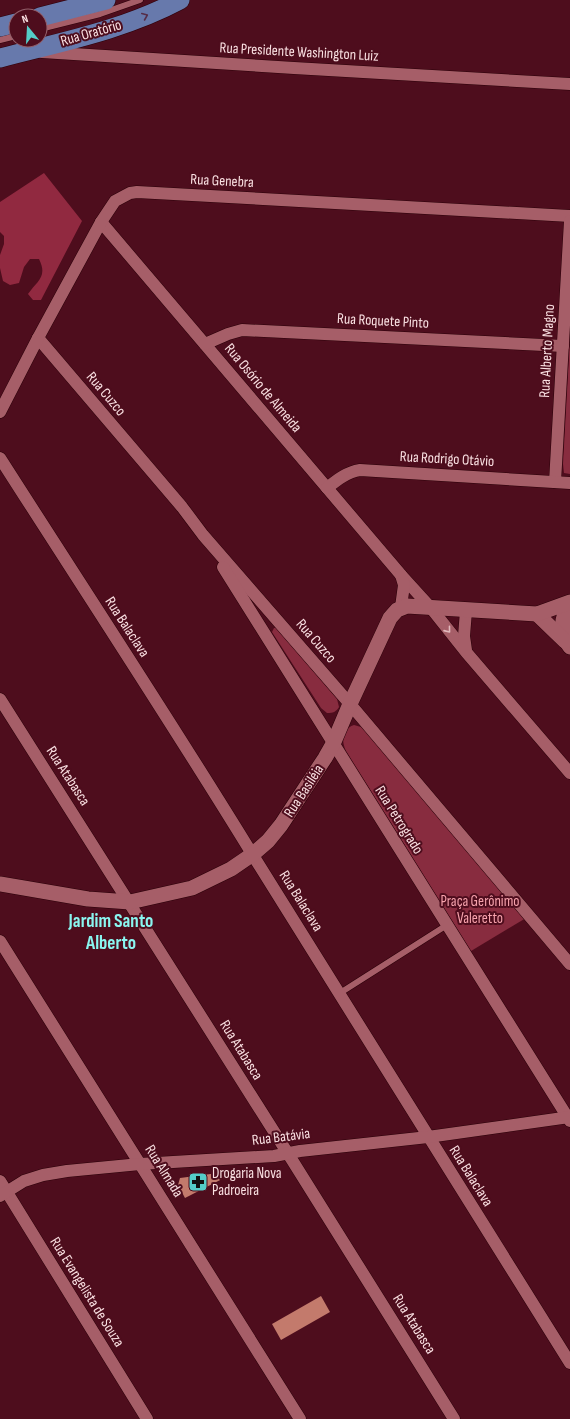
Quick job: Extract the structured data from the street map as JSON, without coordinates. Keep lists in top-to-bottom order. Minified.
{"streets":{"main road":["Rua Oratório"],"street":["Rua Presidente Washington Luiz","Rua Genebra","Rua Roquete Pinto","Rua Alberto Magno","Rua Osório de Almeida","Rua Cuzco","Rua Rodrigo Otávio","Rua Balaclava","Rua Atabasca","Rua Basiléia","Rua Petrogrado","Rua Batávia","Rua Almada","Rua Evangelista de Souza"]},"crossings":[["Rua Oratório","Rua Presidente Washington Luiz"],["Rua Genebra","Rua Osório de Almeida"],["Rua Genebra","Rua Cuzco"],["Rua Roquete Pinto","Rua Alberto Magno"],["Rua Roquete Pinto","Rua Osório de Almeida"],["Rua Alberto Magno","Rua Rodrigo Otávio"],["Rua Osório de Almeida","Rua Rodrigo Otávio"],["Rua Cuzco","Rua Basiléia"],["Rua Cuzco","Rua Petrogrado"],["Rua Balaclava","Rua Basiléia"],["Rua Balaclava","Rua Batávia"],["Rua Atabasca","Rua Basiléia"],["Rua Atabasca","Rua Batávia"],["Rua Basiléia","Rua Petrogrado"],["Rua Petrogrado","Rua Batávia"],["Rua Batávia","Rua Almada"],["Rua Batávia","Rua Evangelista de Souza"]],"districts":["Jardim Santo Alberto"],"parks":["Praça Gerônimo Valeretto"],"places":{"pharmacy":["Drogaria Nova Padroeira"]},"north":"top"}
